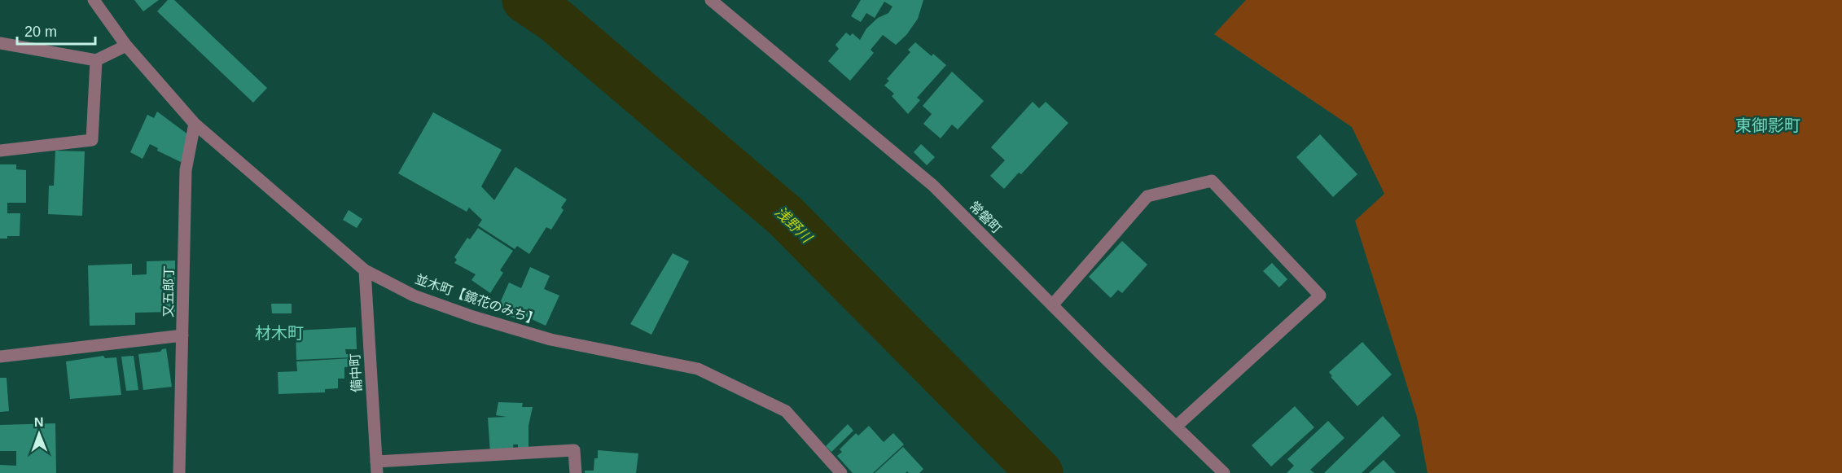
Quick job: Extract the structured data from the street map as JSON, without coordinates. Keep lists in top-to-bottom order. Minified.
{"streets":{"street":["常磐町","又五郎丁","並木町【鏡花のみち】","備中町"]},"crossings":[["又五郎丁","並木町【鏡花のみち】"],["並木町【鏡花のみち】","備中町"]],"districts":["東御影町","材木町"],"water":["浅野川"],"scale_bar":"20 m","north":"top"}
